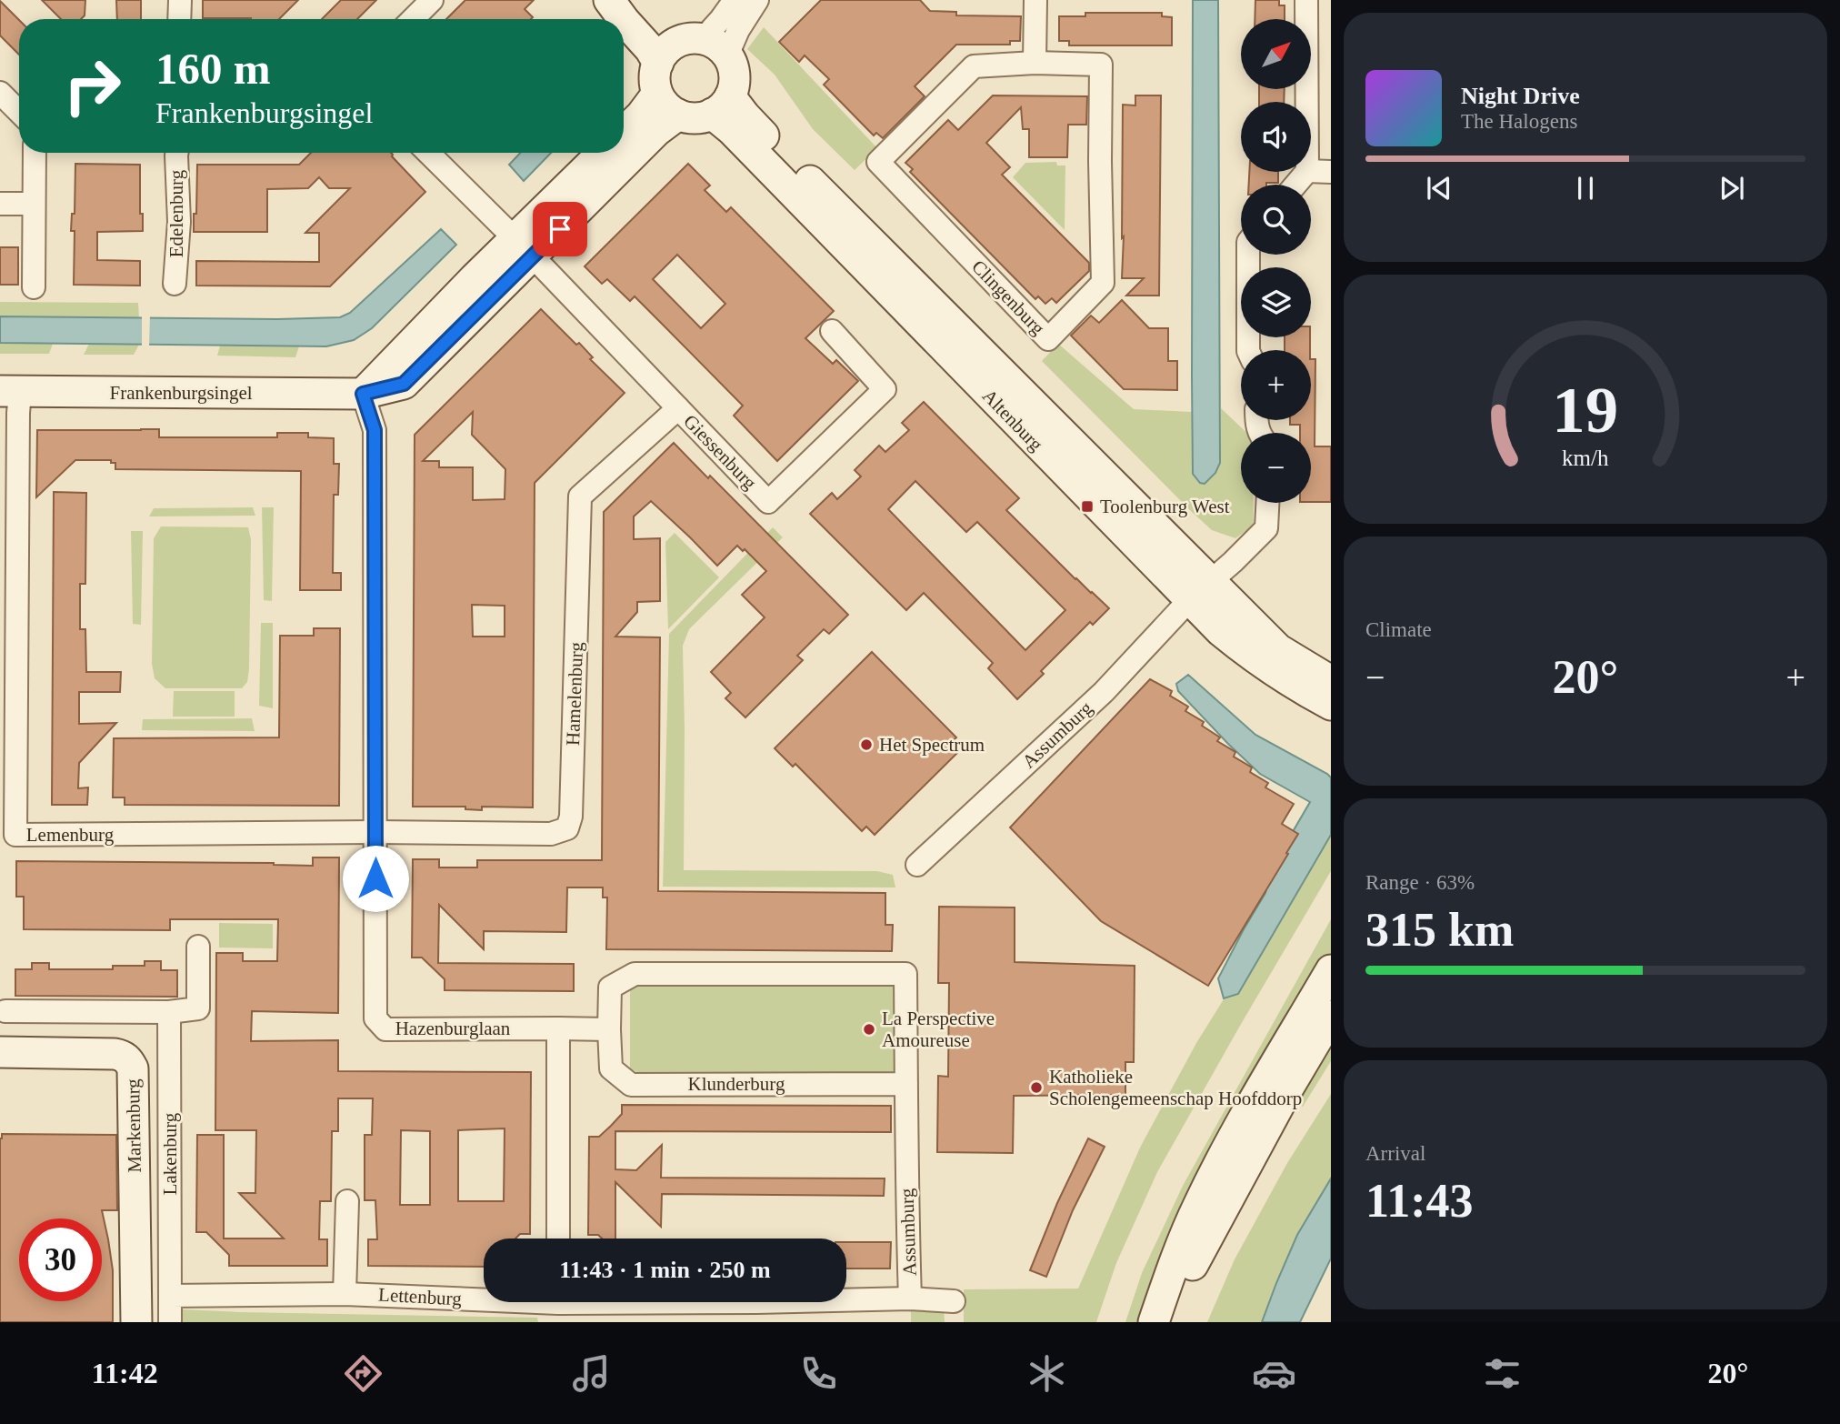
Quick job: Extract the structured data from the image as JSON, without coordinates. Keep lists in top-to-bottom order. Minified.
{"streets":{"main road":["Frankenburgsingel","Altenburg","Markenburg"],"street":["Edelenburg","Clingenburg","Giessenburg","Hamelenburg","Assumburg","Lemenburg","Hazenburglaan","Klunderburg","Lakenburg","Lettenburg"]},"crossings":[["Frankenburgsingel","Lemenburg"],["Frankenburgsingel","Hazenburglaan"],["Altenburg","Assumburg"],["Giessenburg","Hamelenburg"],["Hamelenburg","Lemenburg"],["Hamelenburg","Hazenburglaan"],["Assumburg","Klunderburg"],["Assumburg","Lettenburg"],["Lemenburg","Hazenburglaan"],["Lakenburg","Lettenburg"]],"places":{"transit":["Toolenburg West"],"other":["Het Spectrum","La Perspective Amoureuse","Katholieke Scholengemeenschap Hoofddorp"]},"north":"top right","page":{"map_buttons":["+","−"],"turn":["160 m","Frankenburgsingel"],"song":["Night Drive","The Halogens"],"tile":["Climate",["Range · 63%","315 km"],["Arrival","11:43"]],"heat":["−","20°","+"],"limit":"30","trip":"11:43 · 1 min · 250 m","tabs":["11:42","20°"],"gauge":["19","km/h"]}}
